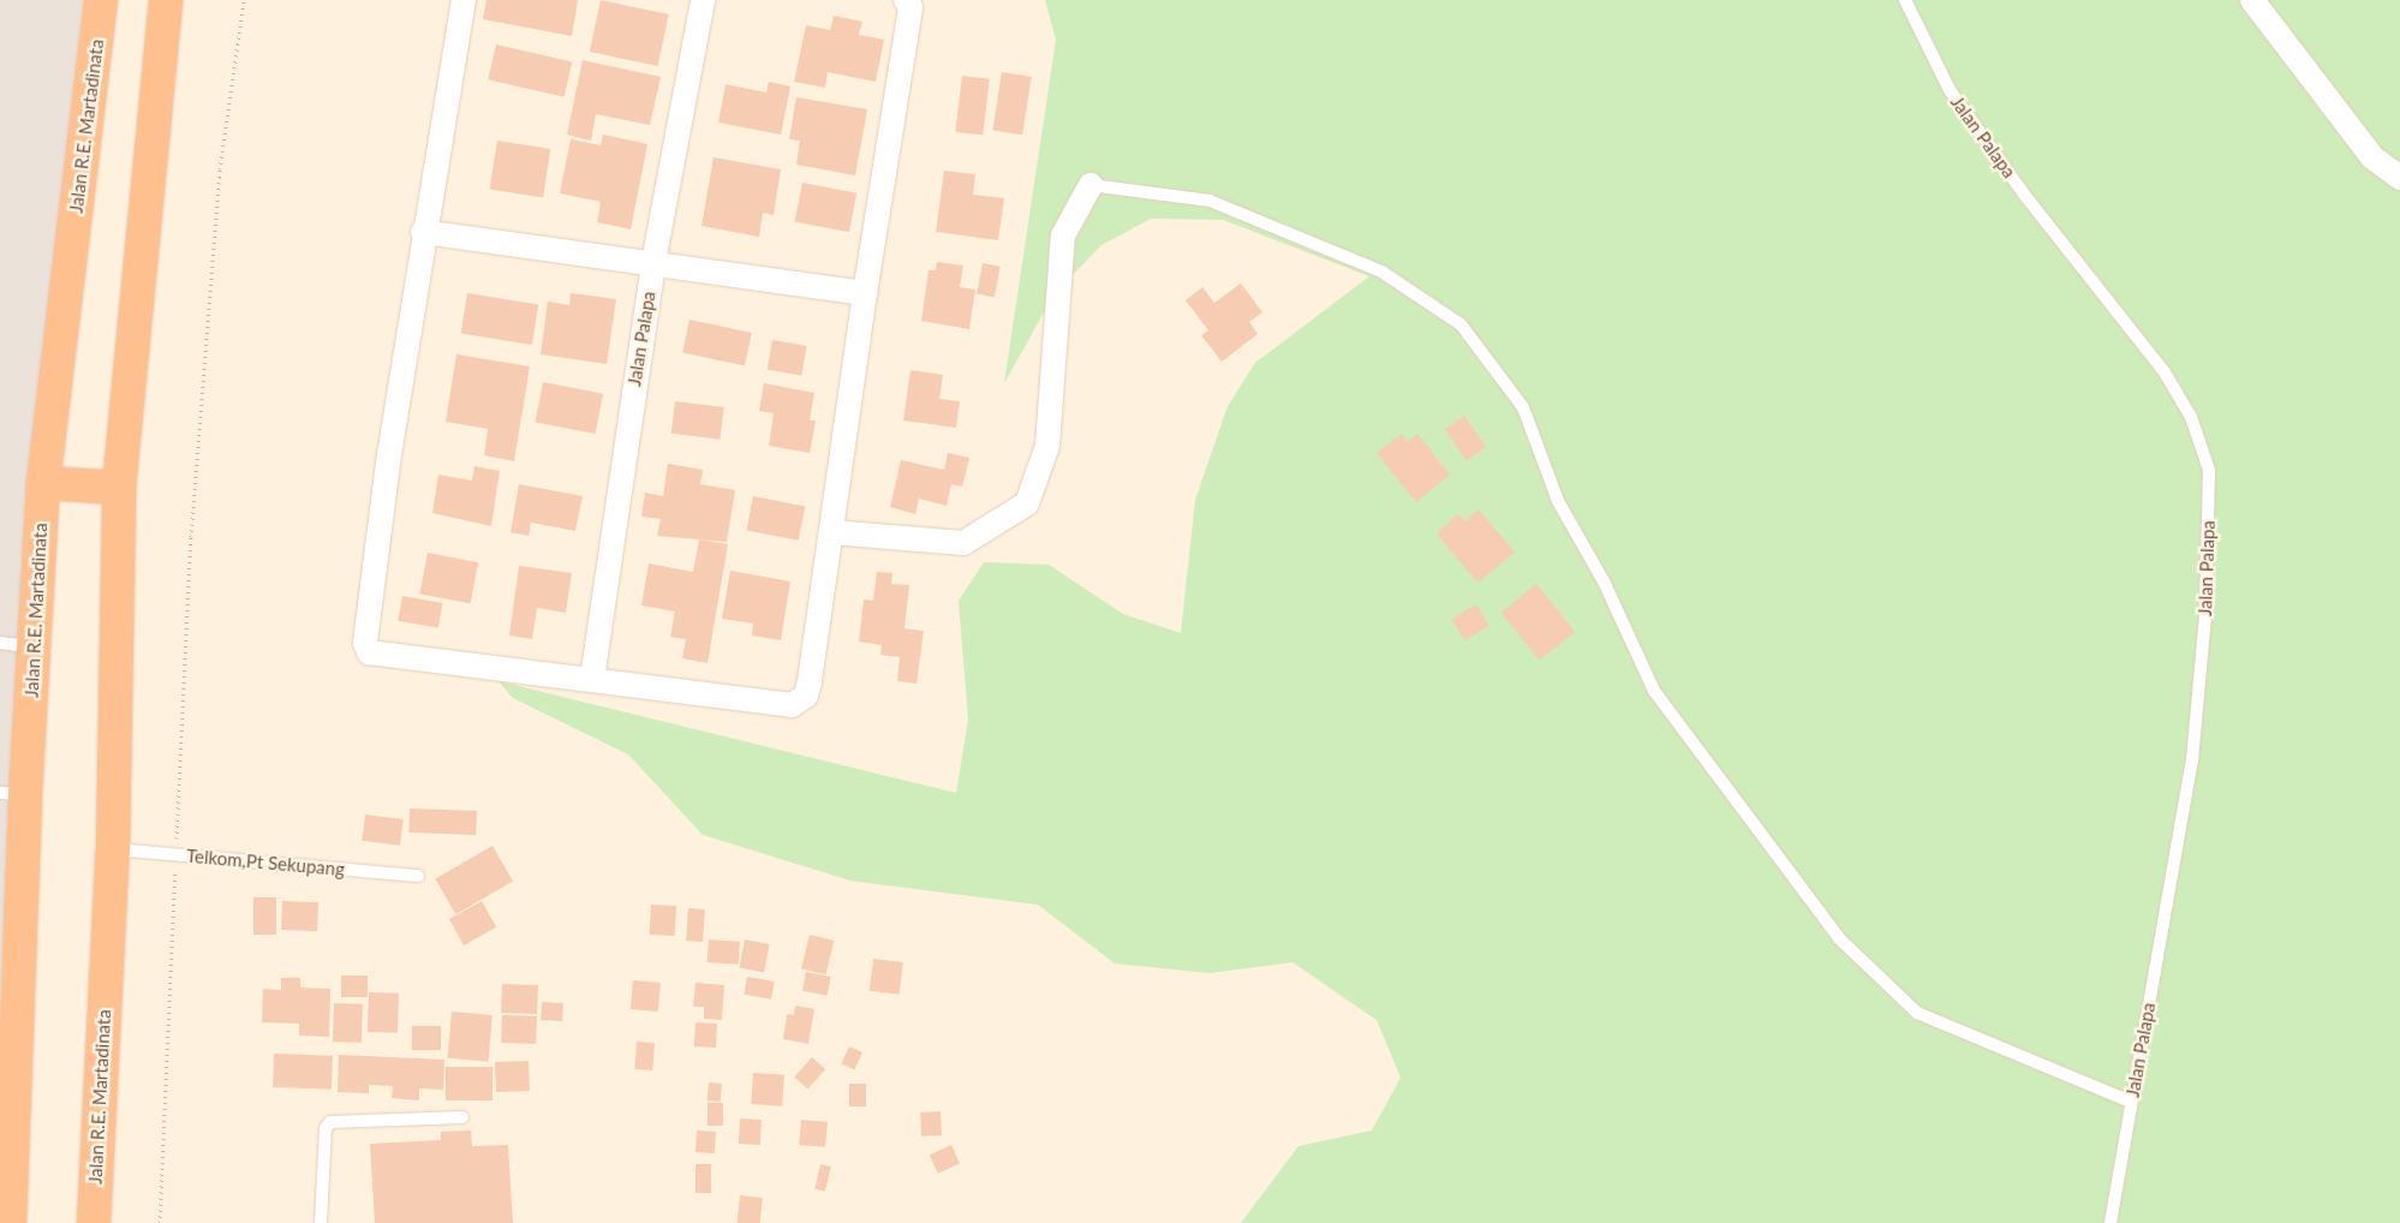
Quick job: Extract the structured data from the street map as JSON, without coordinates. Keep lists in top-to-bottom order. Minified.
{"streets":{"highway":["Jalan R.E. Martadinata"],"street":["Jalan Palapa"],"lane":["Telkom,Pt Sekupang"]},"crossings":[["Jalan R.E. Martadinata","Telkom,Pt Sekupang"]]}
